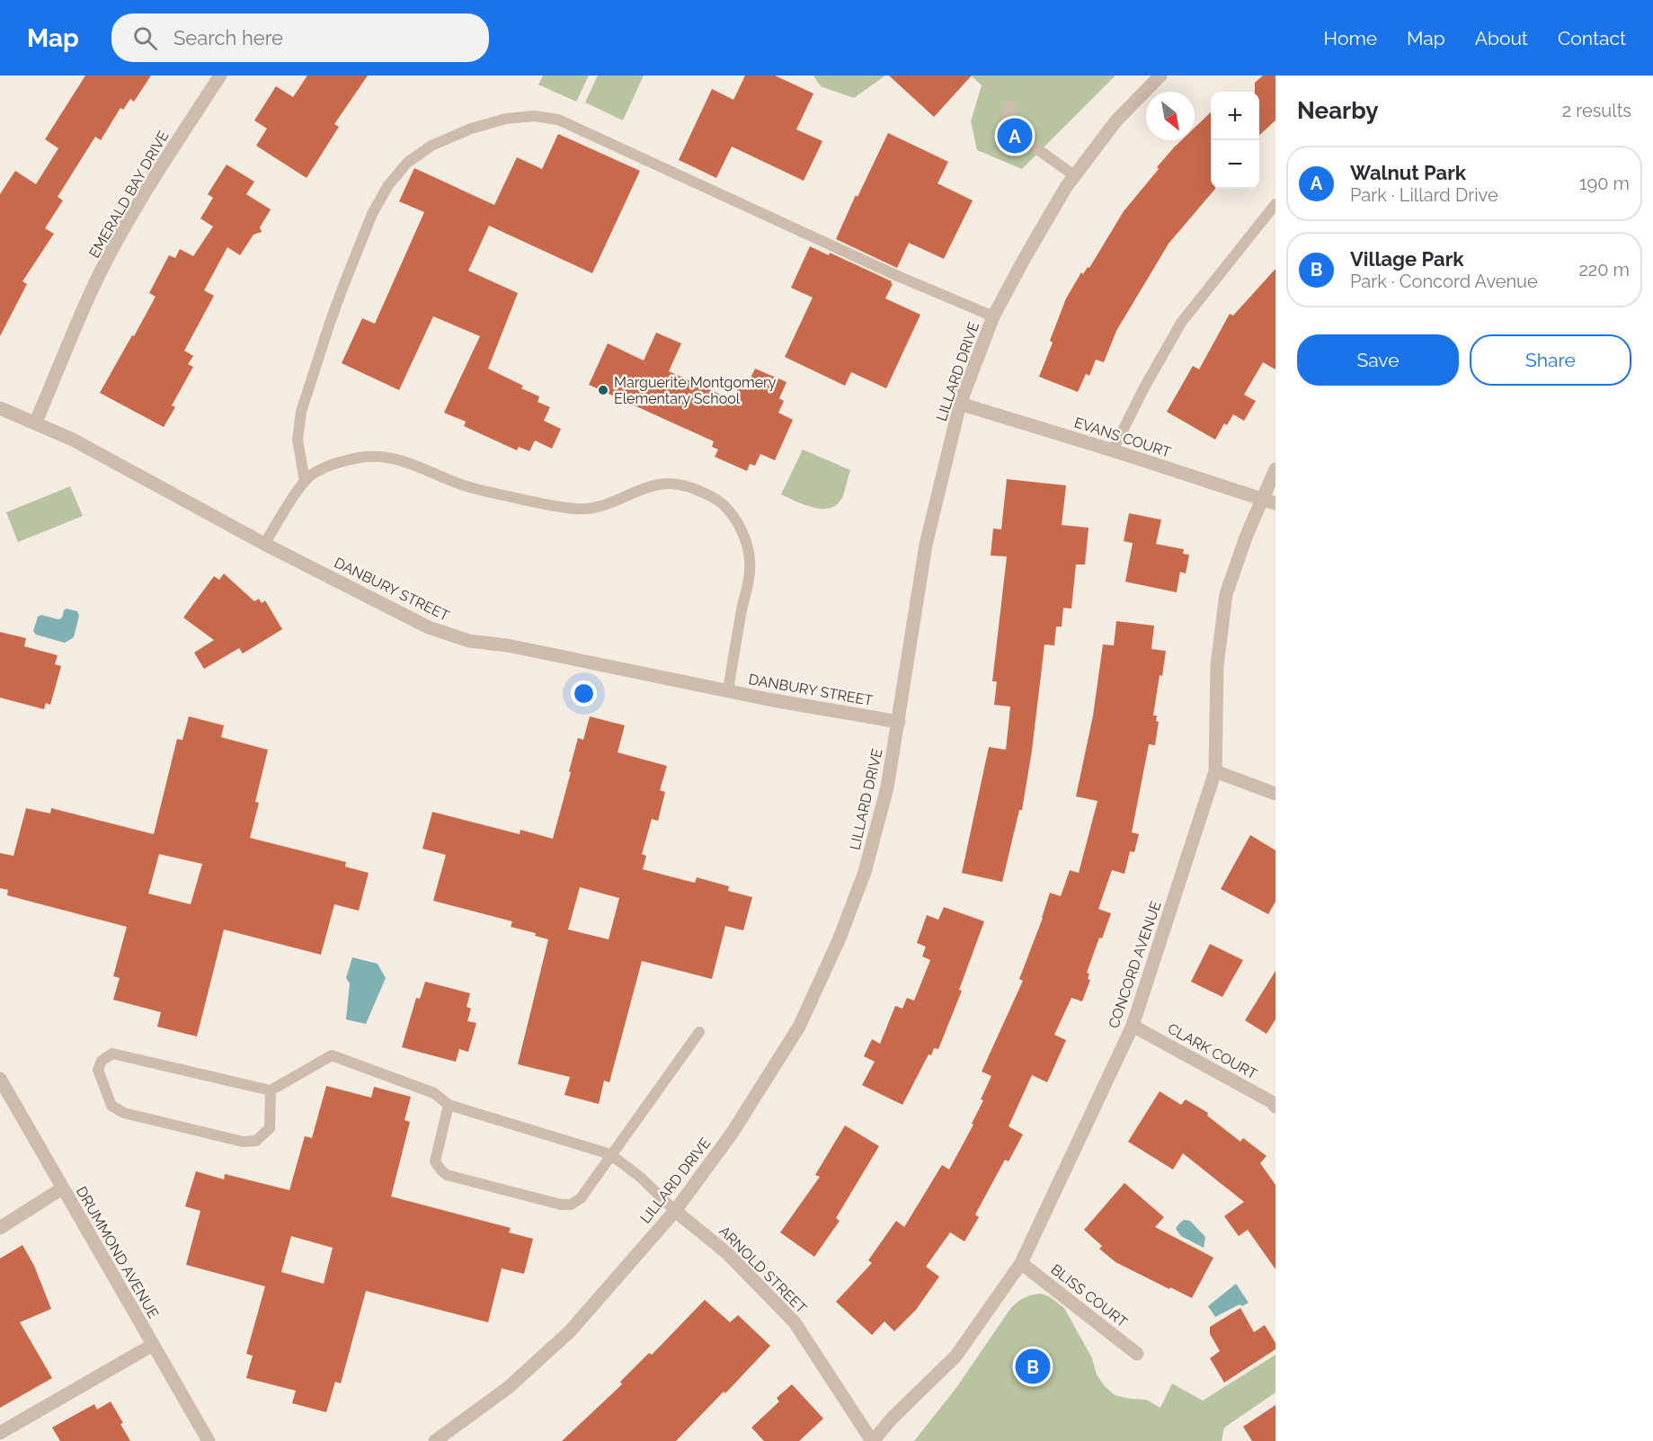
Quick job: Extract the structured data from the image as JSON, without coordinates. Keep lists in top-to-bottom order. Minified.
{"streets":{"street":["EMERALD BAY DRIVE","LILLARD DRIVE","EVANS COURT","DANBURY STREET","CONCORD AVENUE","CLARK COURT","DRUMMOND AVENUE","ARNOLD STREET","BLISS COURT"]},"crossings":[["EMERALD BAY DRIVE","DANBURY STREET"],["LILLARD DRIVE","EVANS COURT"],["LILLARD DRIVE","DANBURY STREET"],["LILLARD DRIVE","ARNOLD STREET"],["EVANS COURT","CONCORD AVENUE"],["CONCORD AVENUE","CLARK COURT"],["CONCORD AVENUE","ARNOLD STREET"],["CONCORD AVENUE","BLISS COURT"]],"places":["Marguerite Montgomery Elementary School"],"north":"bottom right","page":{"header":"Map","search":"Search here","nav":["Home","Map","About","Contact"],"heading":["Nearby","2 results"],"map_buttons":["+","−"],"pins":["A","B"],"list":[{"mark":"A","name":"Walnut Park","note":"Park · Lillard Drive","value":"190 m"},{"mark":"B","name":"Village Park","note":"Park · Concord Avenue","value":"220 m"}],"buttons":["Save","Share"]}}
